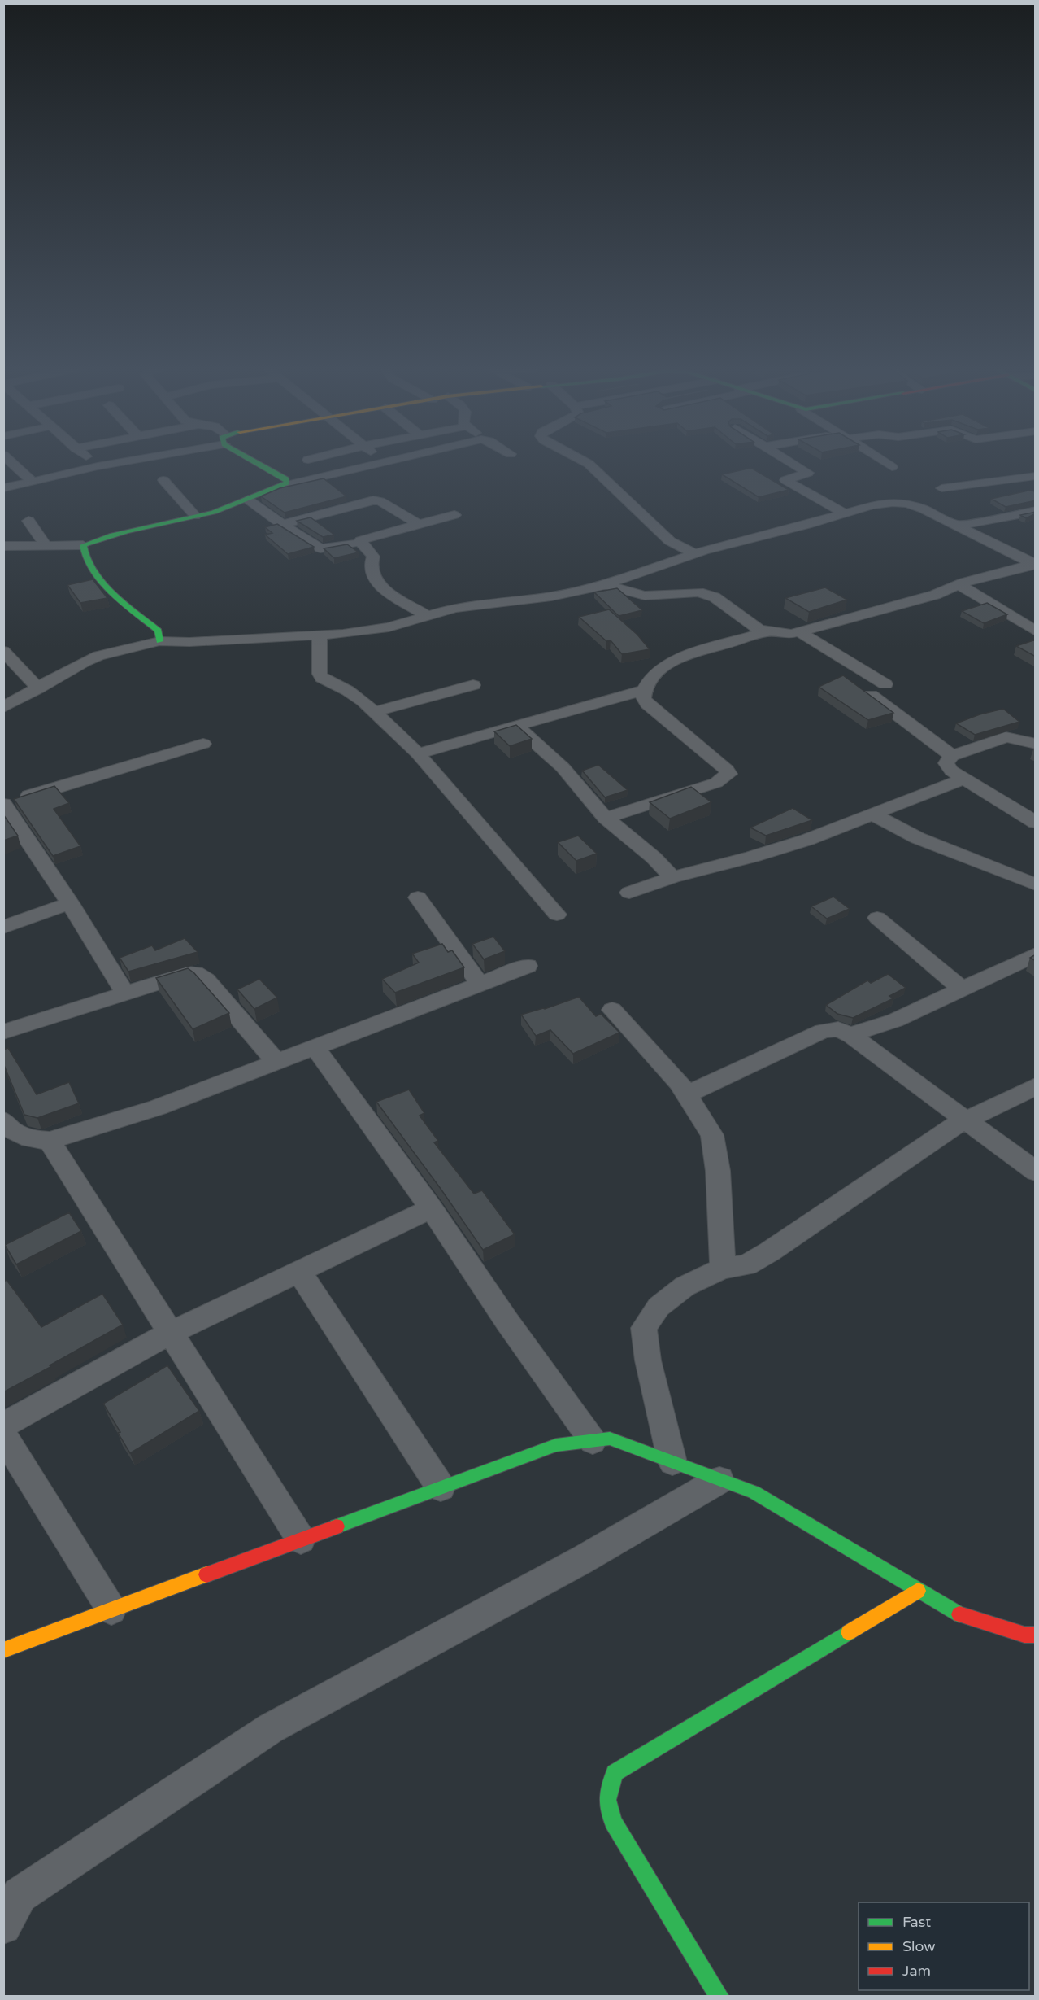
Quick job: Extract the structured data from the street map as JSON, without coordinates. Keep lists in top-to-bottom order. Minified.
{"legend":["Fast","Slow","Jam"]}
